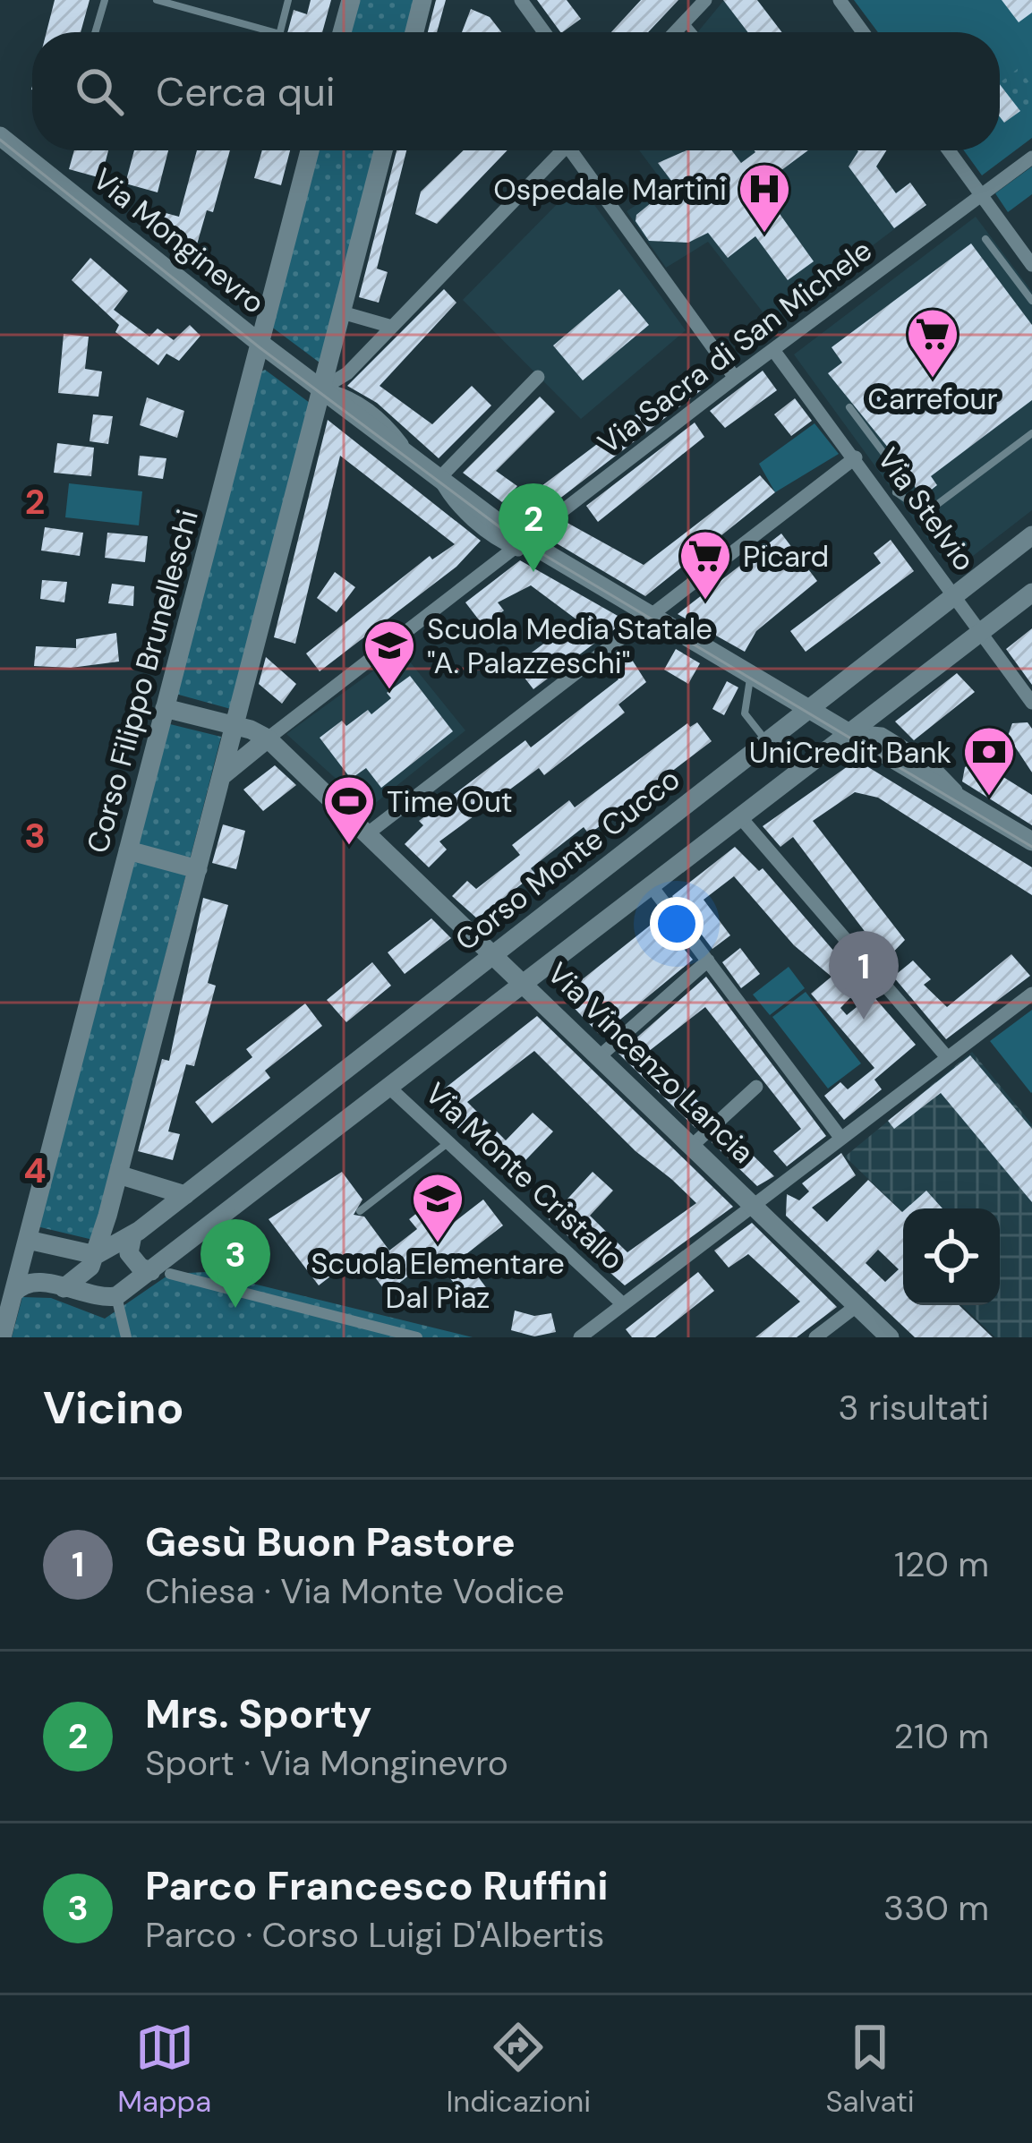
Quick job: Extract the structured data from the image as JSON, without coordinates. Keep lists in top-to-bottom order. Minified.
{"streets":{"street":["Via Monginevro","Via Sacra di San Michele","Via Stelvio","Corso Filippo Brunelleschi","Corso Monte Cucco","Via Vincenzo Lancia","Via Monte Cristallo"]},"crossings":[["Via Monginevro","Via Sacra di San Michele"],["Via Monginevro","Corso Filippo Brunelleschi"],["Via Monginevro","Corso Monte Cucco"],["Via Sacra di San Michele","Via Stelvio"],["Via Sacra di San Michele","Via Vincenzo Lancia"],["Via Stelvio","Corso Monte Cucco"],["Corso Filippo Brunelleschi","Via Vincenzo Lancia"],["Corso Monte Cucco","Via Vincenzo Lancia"]],"places":{"hospital":["Ospedale Martini"],"supermarket":["Carrefour","Picard"],"school or university":["Scuola Media Statale \"A. Palazzeschi\"","Scuola Elementare Dal Piaz"],"bank":["UniCredit Bank"],"sports":["Time Out"]},"page":{"search":"Cerca qui","pins":["2","1","3"],"heading":["Vicino","3 risultati"],"list":[{"mark":"1","name":"Gesù Buon Pastore","note":"Chiesa · Via Monte Vodice","value":"120 m"},{"mark":"2","name":"Mrs. Sporty","note":"Sport · Via Monginevro","value":"210 m"},{"mark":"3","name":"Parco Francesco Ruffini","note":"Parco · Corso Luigi D'Albertis","value":"330 m"}],"nav":["Mappa","Indicazioni","Salvati"]},"grid":{"rows":["2","3","4"]}}
